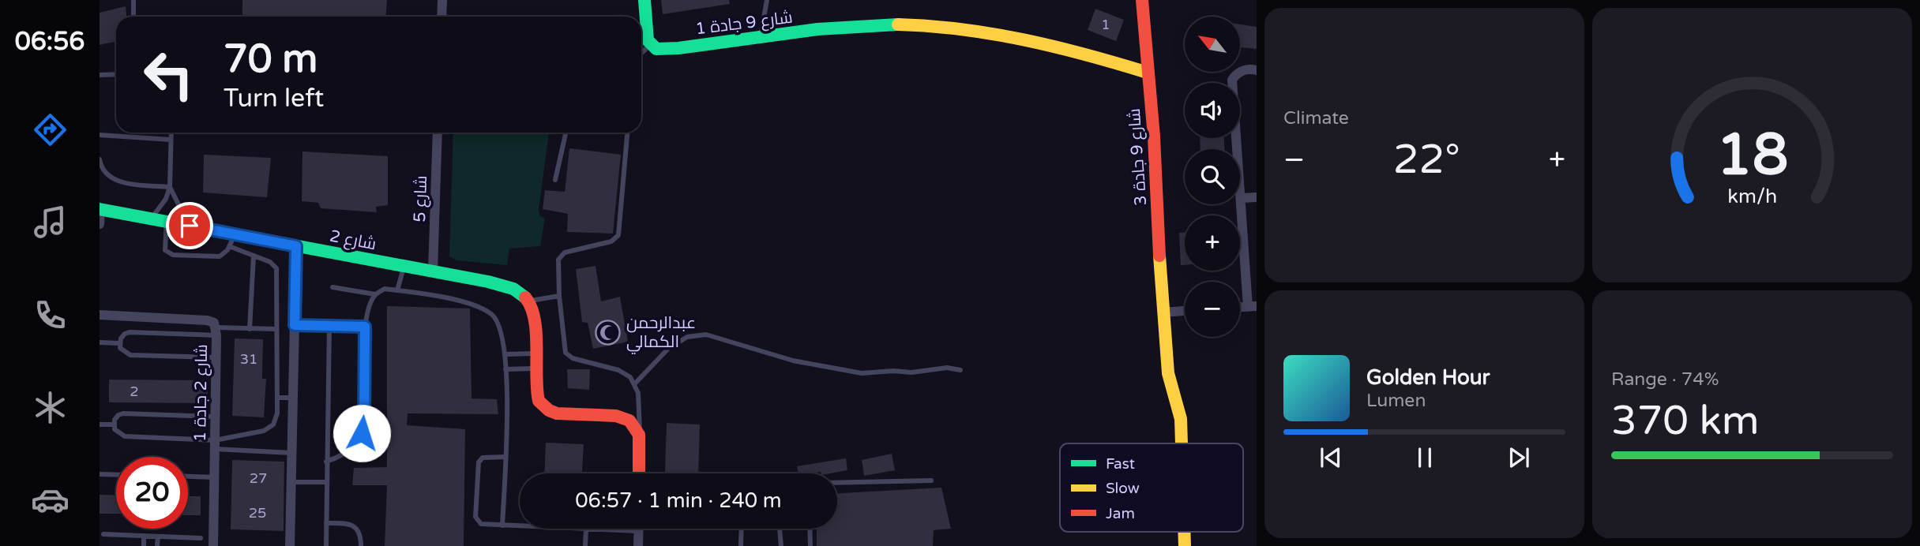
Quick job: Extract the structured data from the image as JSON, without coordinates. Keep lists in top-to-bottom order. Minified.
{"streets":{"street":["شارع 9 جادة 1","شارع 9 جادة 3","شارع 5","شارع 2","شارع 2 جادة 1"]},"crossings":[["شارع 9 جادة 1","شارع 9 جادة 3"],["شارع 5","شارع 2"]],"places":{"mosque":["عبدالرحمن الكمالي"]},"house_numbers":["1","31","2","27","25"],"legend":["Fast","Slow","Jam"],"north":"top left","page":{"tabs":"06:56","tile":["Climate",["Range · 74%","370 km"]],"map_buttons":["+","−"],"turn":["70 m","Turn left"],"heat":["−","22°","+"],"song":["Golden Hour","Lumen"],"limit":"20","trip":"06:57 · 1 min · 240 m","gauge":["18","km/h"]}}
